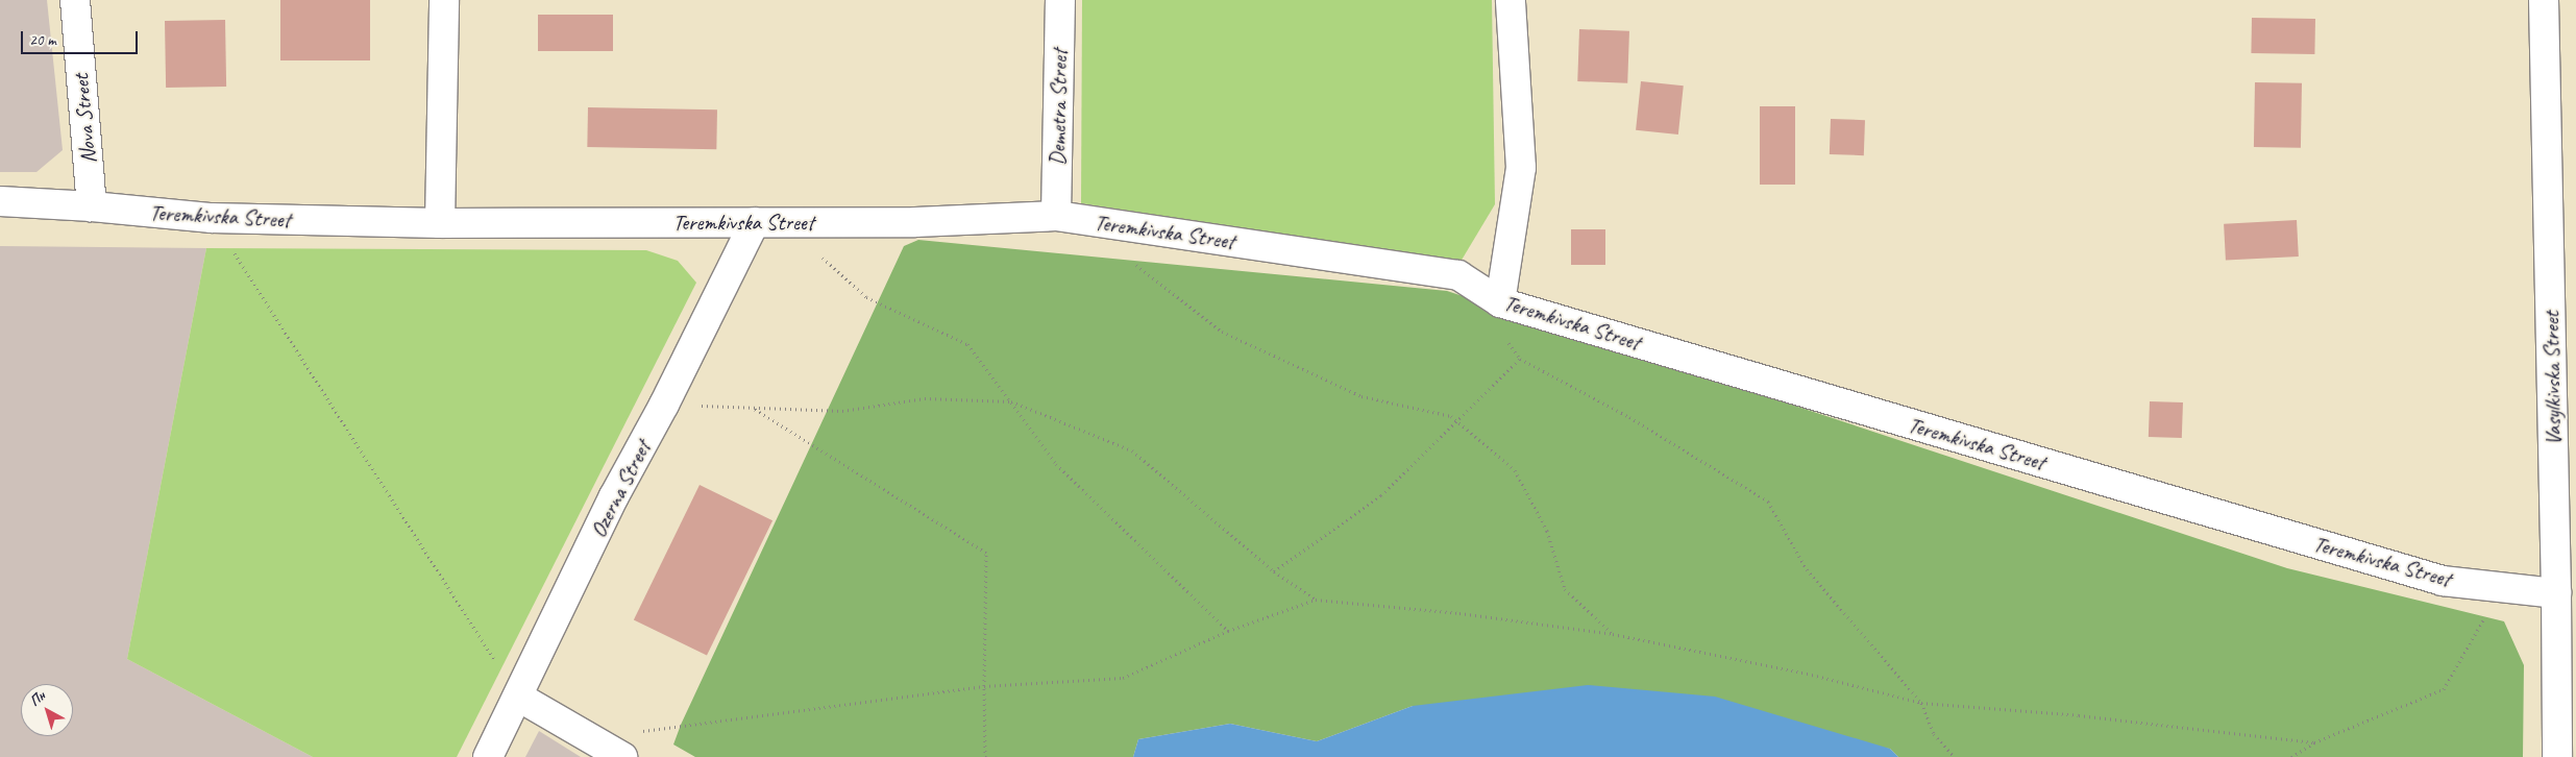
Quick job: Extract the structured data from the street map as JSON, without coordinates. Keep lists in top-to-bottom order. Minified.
{"streets":{"street":["Demetra Street","Nova Street","Teremkivska Street","Vasylkivska Street","Ozerna Street"]},"crossings":[["Demetra Street","Teremkivska Street"],["Nova Street","Teremkivska Street"],["Teremkivska Street","Vasylkivska Street"],["Teremkivska Street","Ozerna Street"]],"scale_bar":"20 m","north":"top left"}
